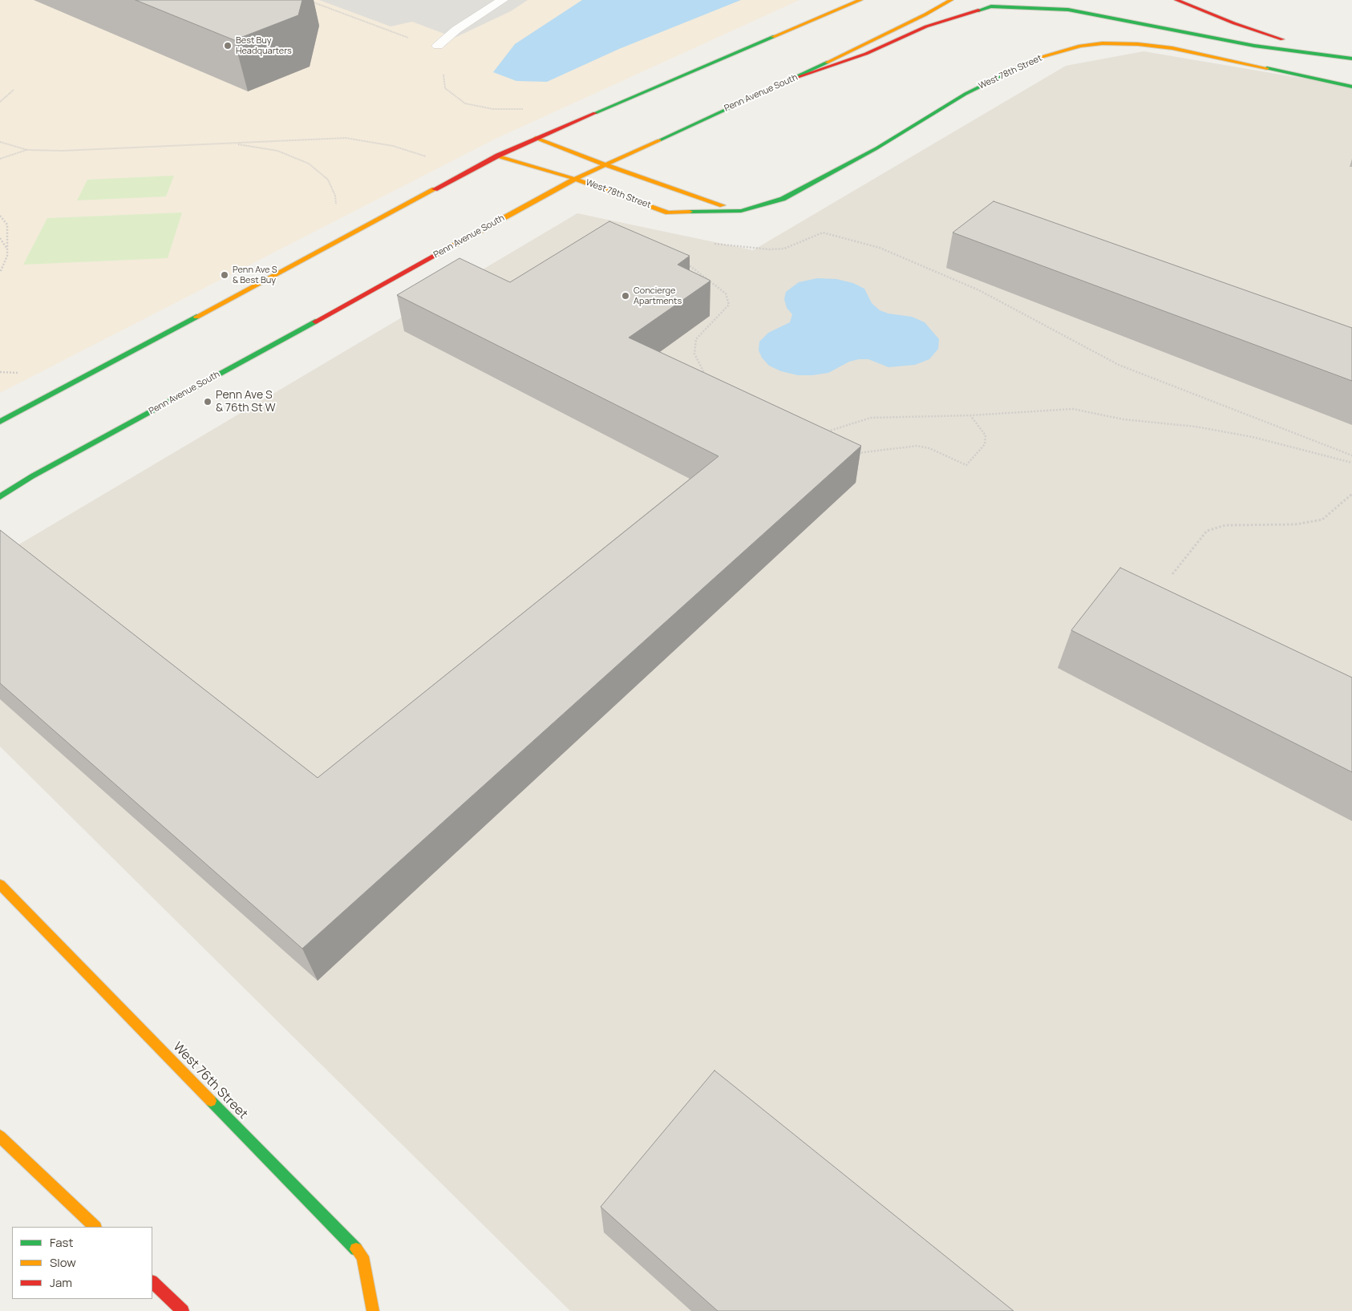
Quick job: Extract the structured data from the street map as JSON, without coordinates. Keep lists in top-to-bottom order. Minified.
{"streets":{"main road":["West 78th Street","Penn Avenue South","West 76th Street"]},"crossings":[["West 78th Street","Penn Avenue South"]],"places":["Best Buy Headquarters","Penn Ave S & Best Buy","Concierge Apartments","Penn Ave S & 76th St W"],"legend":["Fast","Slow","Jam"]}
